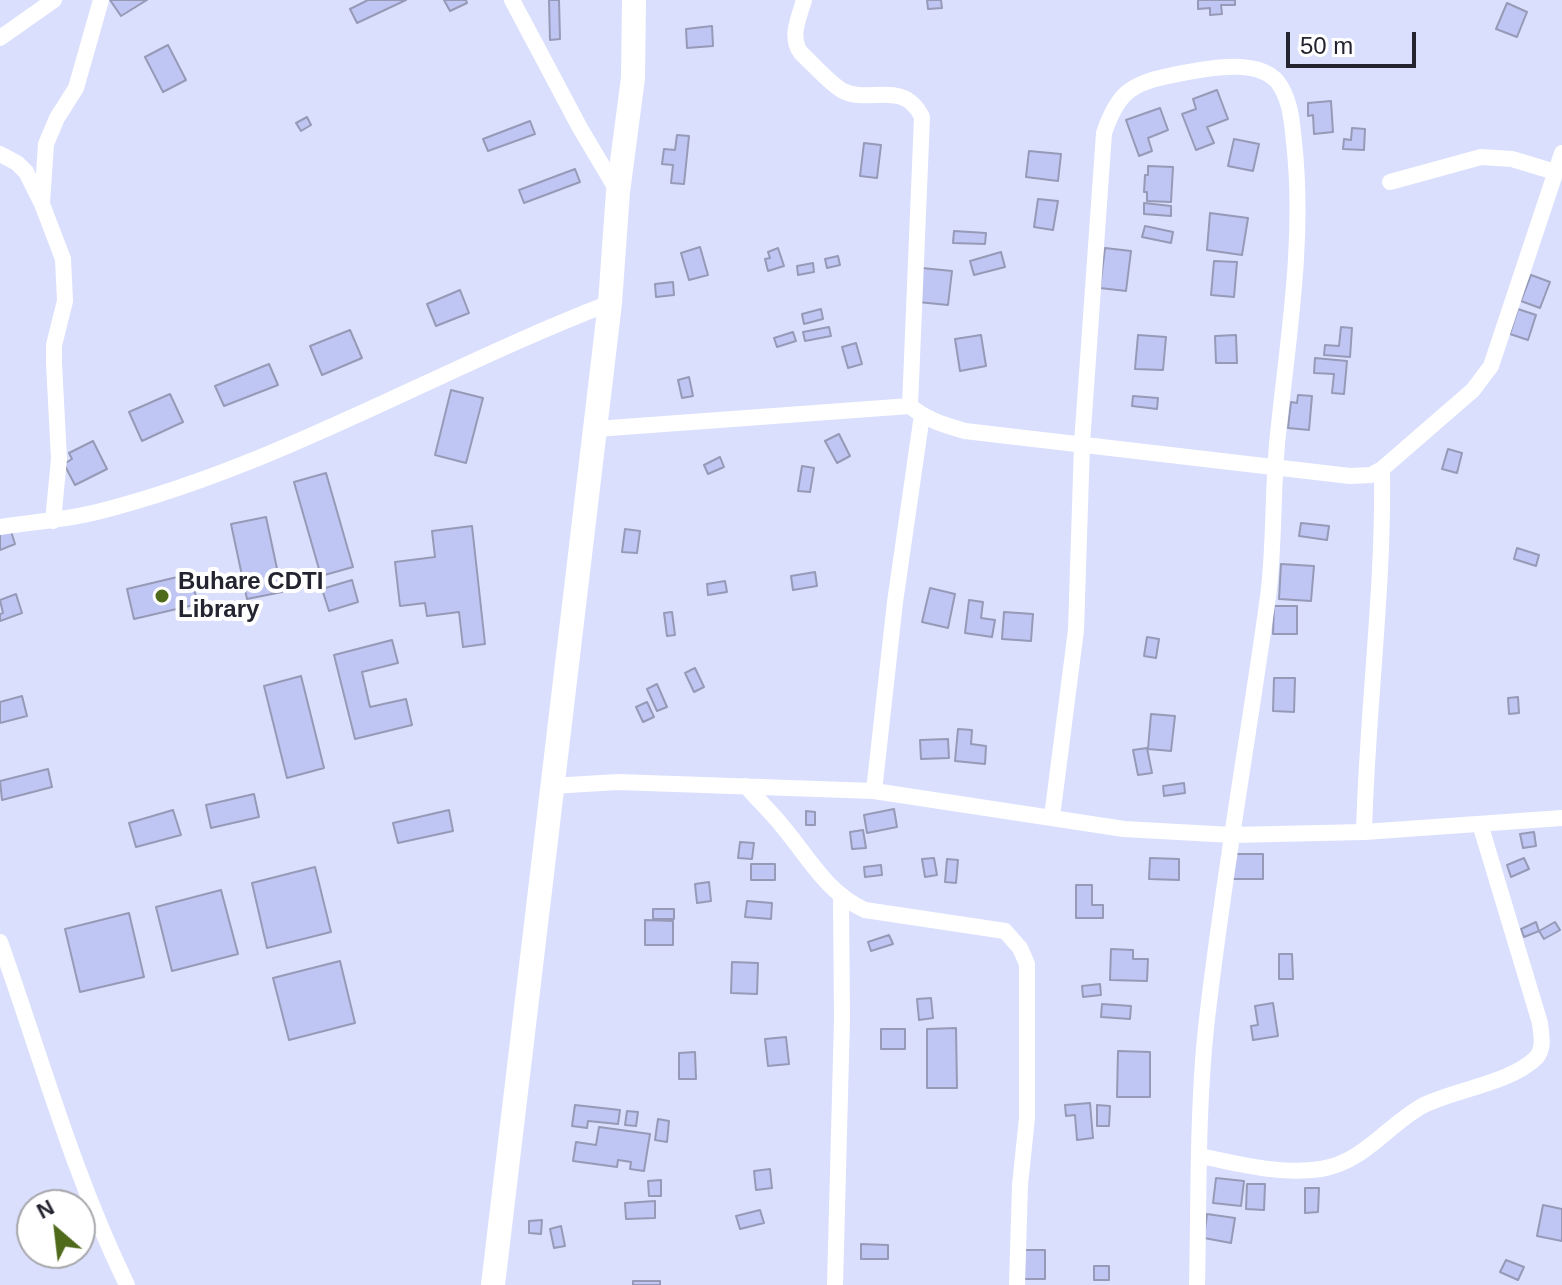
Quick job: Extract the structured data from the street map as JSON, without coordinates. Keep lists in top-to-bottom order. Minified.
{"places":["Buhare CDTI Library"],"scale_bar":"50 m","north":"top left"}
